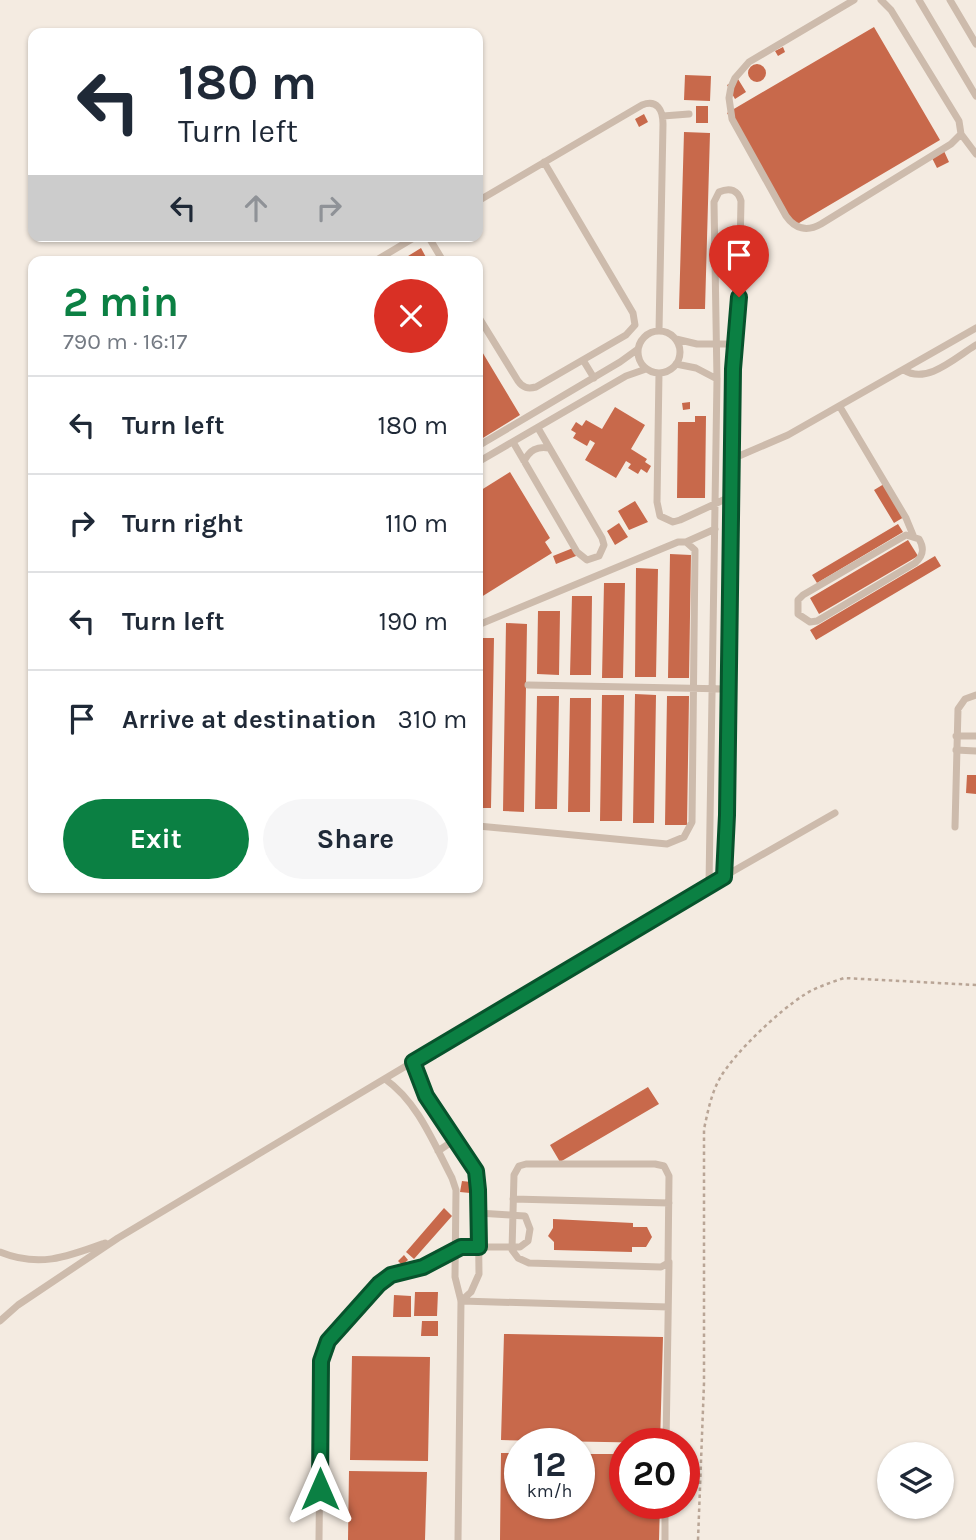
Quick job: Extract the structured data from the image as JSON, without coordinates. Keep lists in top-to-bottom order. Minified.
{"page":{"turn":["180 m","Turn left"],"heading":["2 min","790 m · 16:17"],"list":[{"name":"Turn left","value":"180 m"},{"name":"Turn right","value":"110 m"},{"name":"Turn left","value":"190 m"},{"name":"Arrive at destination","value":"310 m"}],"buttons":["Exit","Share"],"speed":"12 km/h","limit":"20"}}
